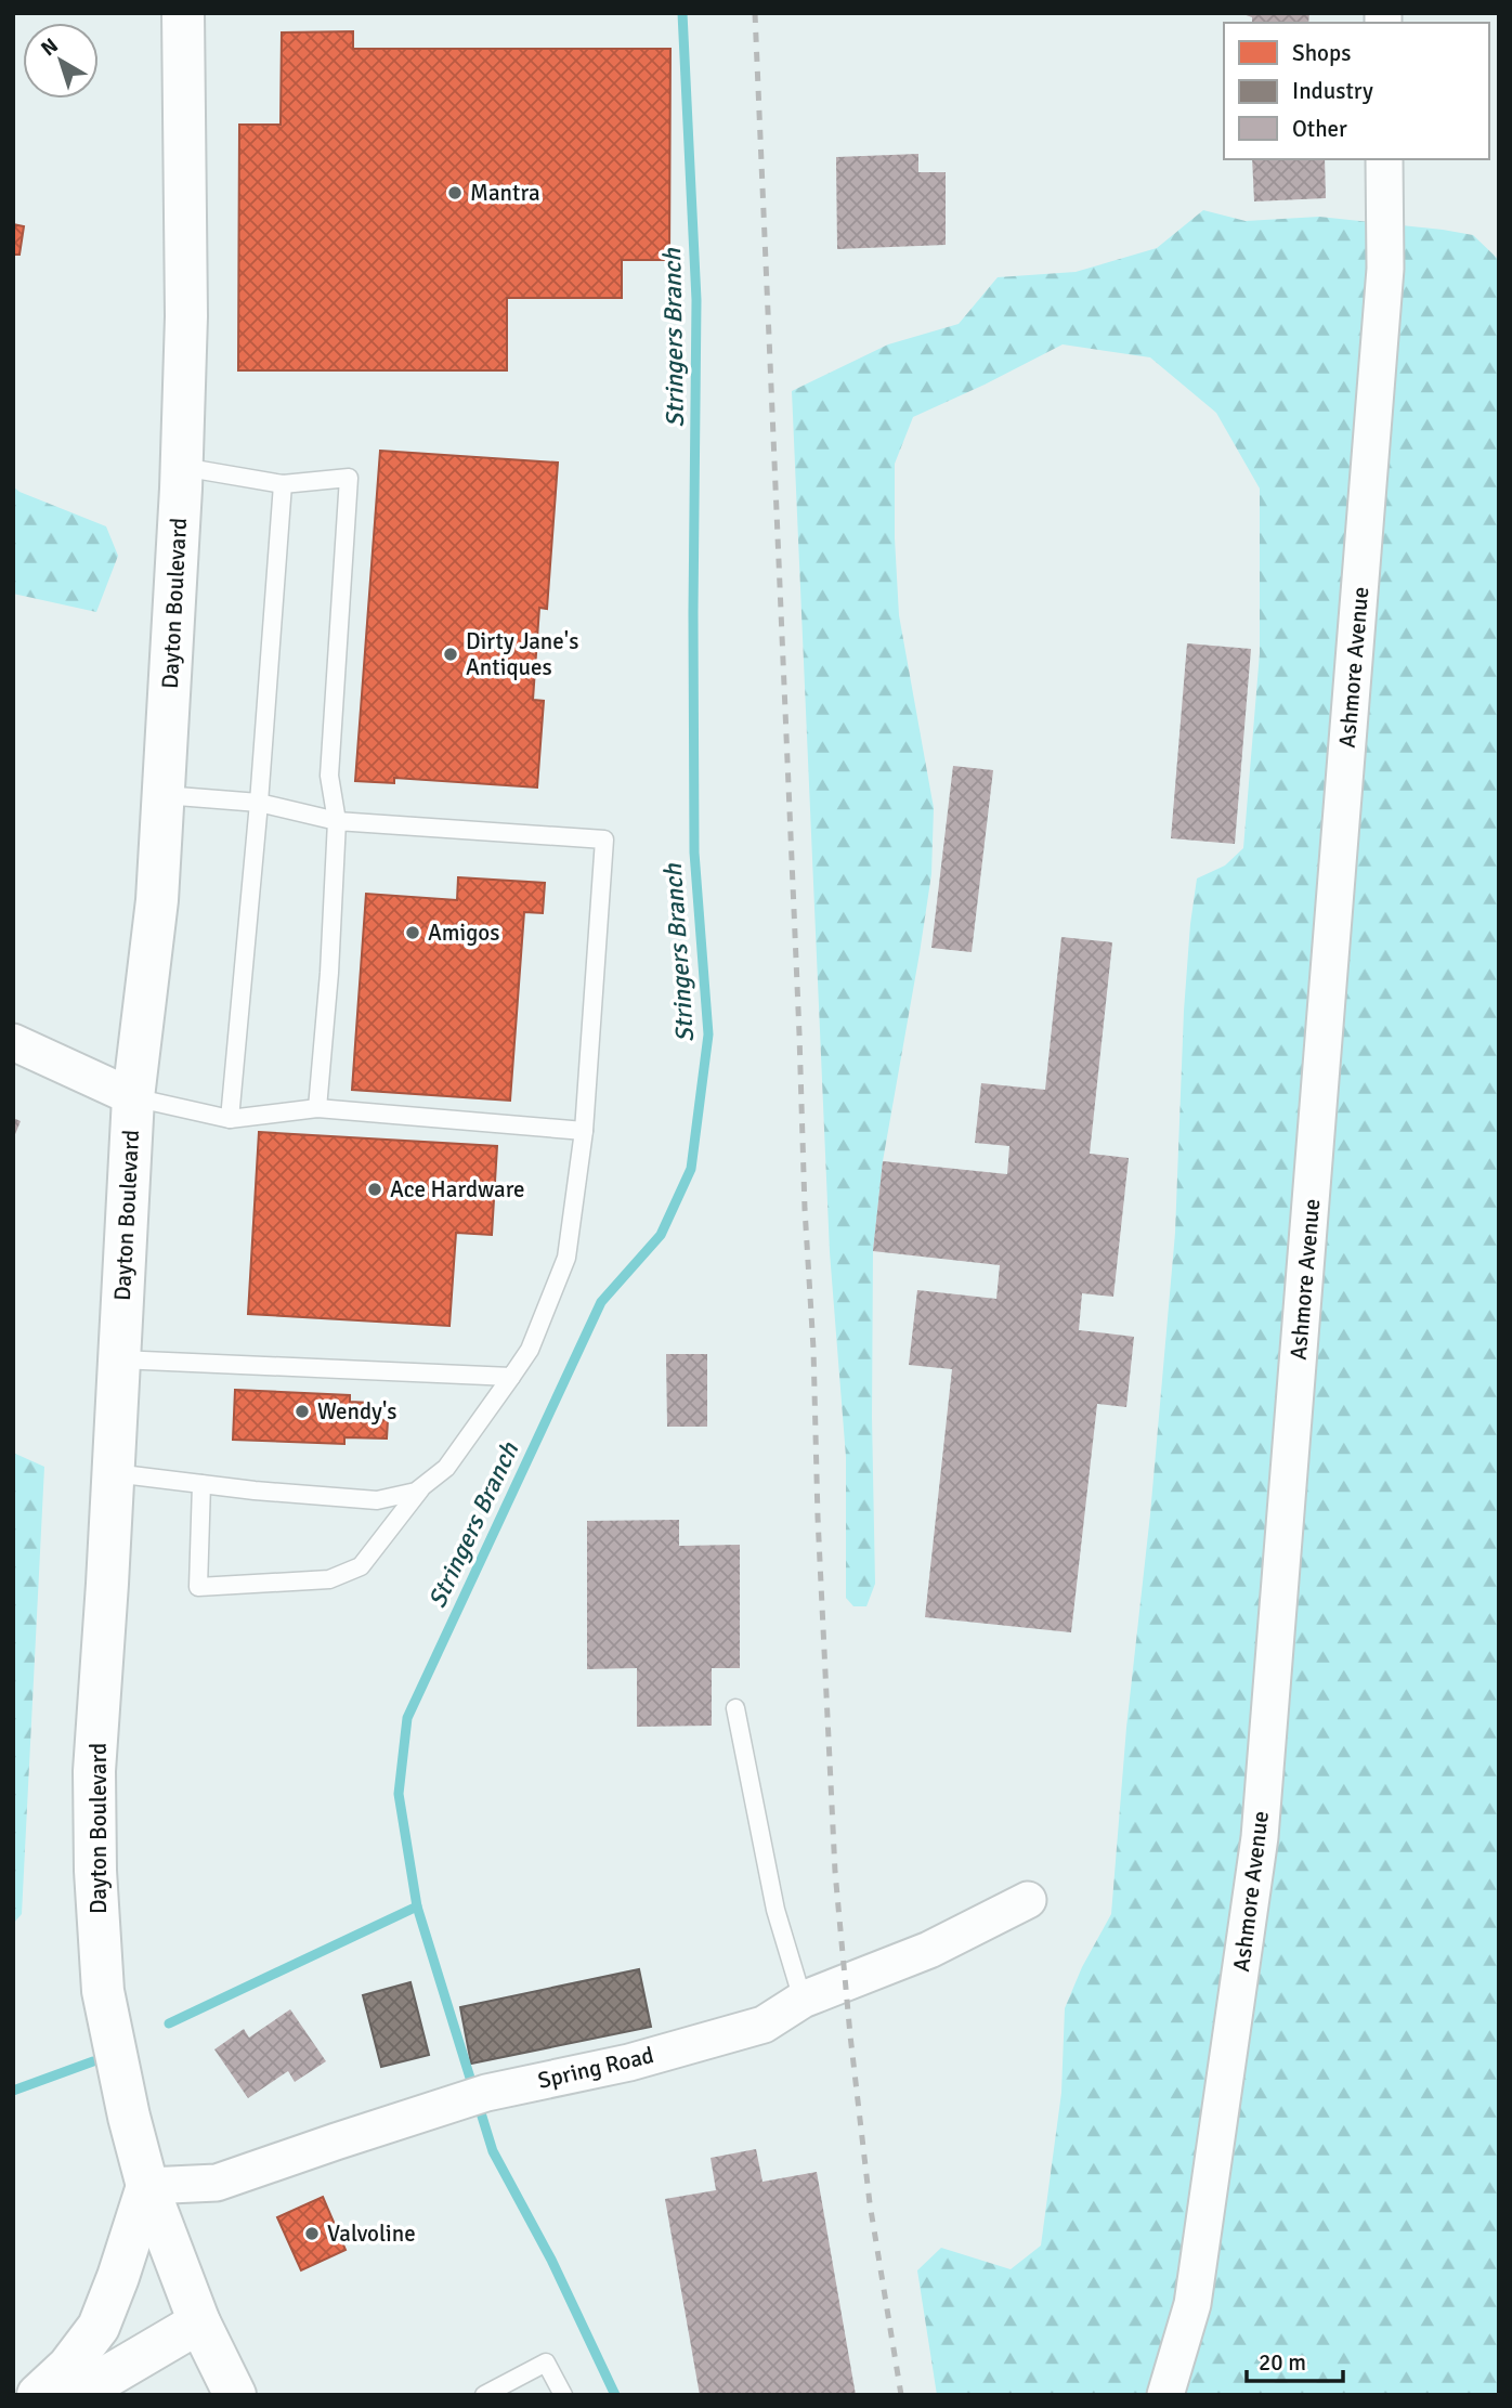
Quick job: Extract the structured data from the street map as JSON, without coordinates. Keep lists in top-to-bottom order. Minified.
{"streets":{"main road":["Dayton Boulevard"],"street":["Ashmore Avenue","Spring Road"]},"crossings":[["Dayton Boulevard","Spring Road"]],"water":["Stringers Branch"],"places":["Mantra","Dirty Jane's Antiques","Amigos","Ace Hardware","Wendy's","Valvoline"],"legend":["Shops","Industry","Other"],"scale_bar":"20 m","north":"top left"}
